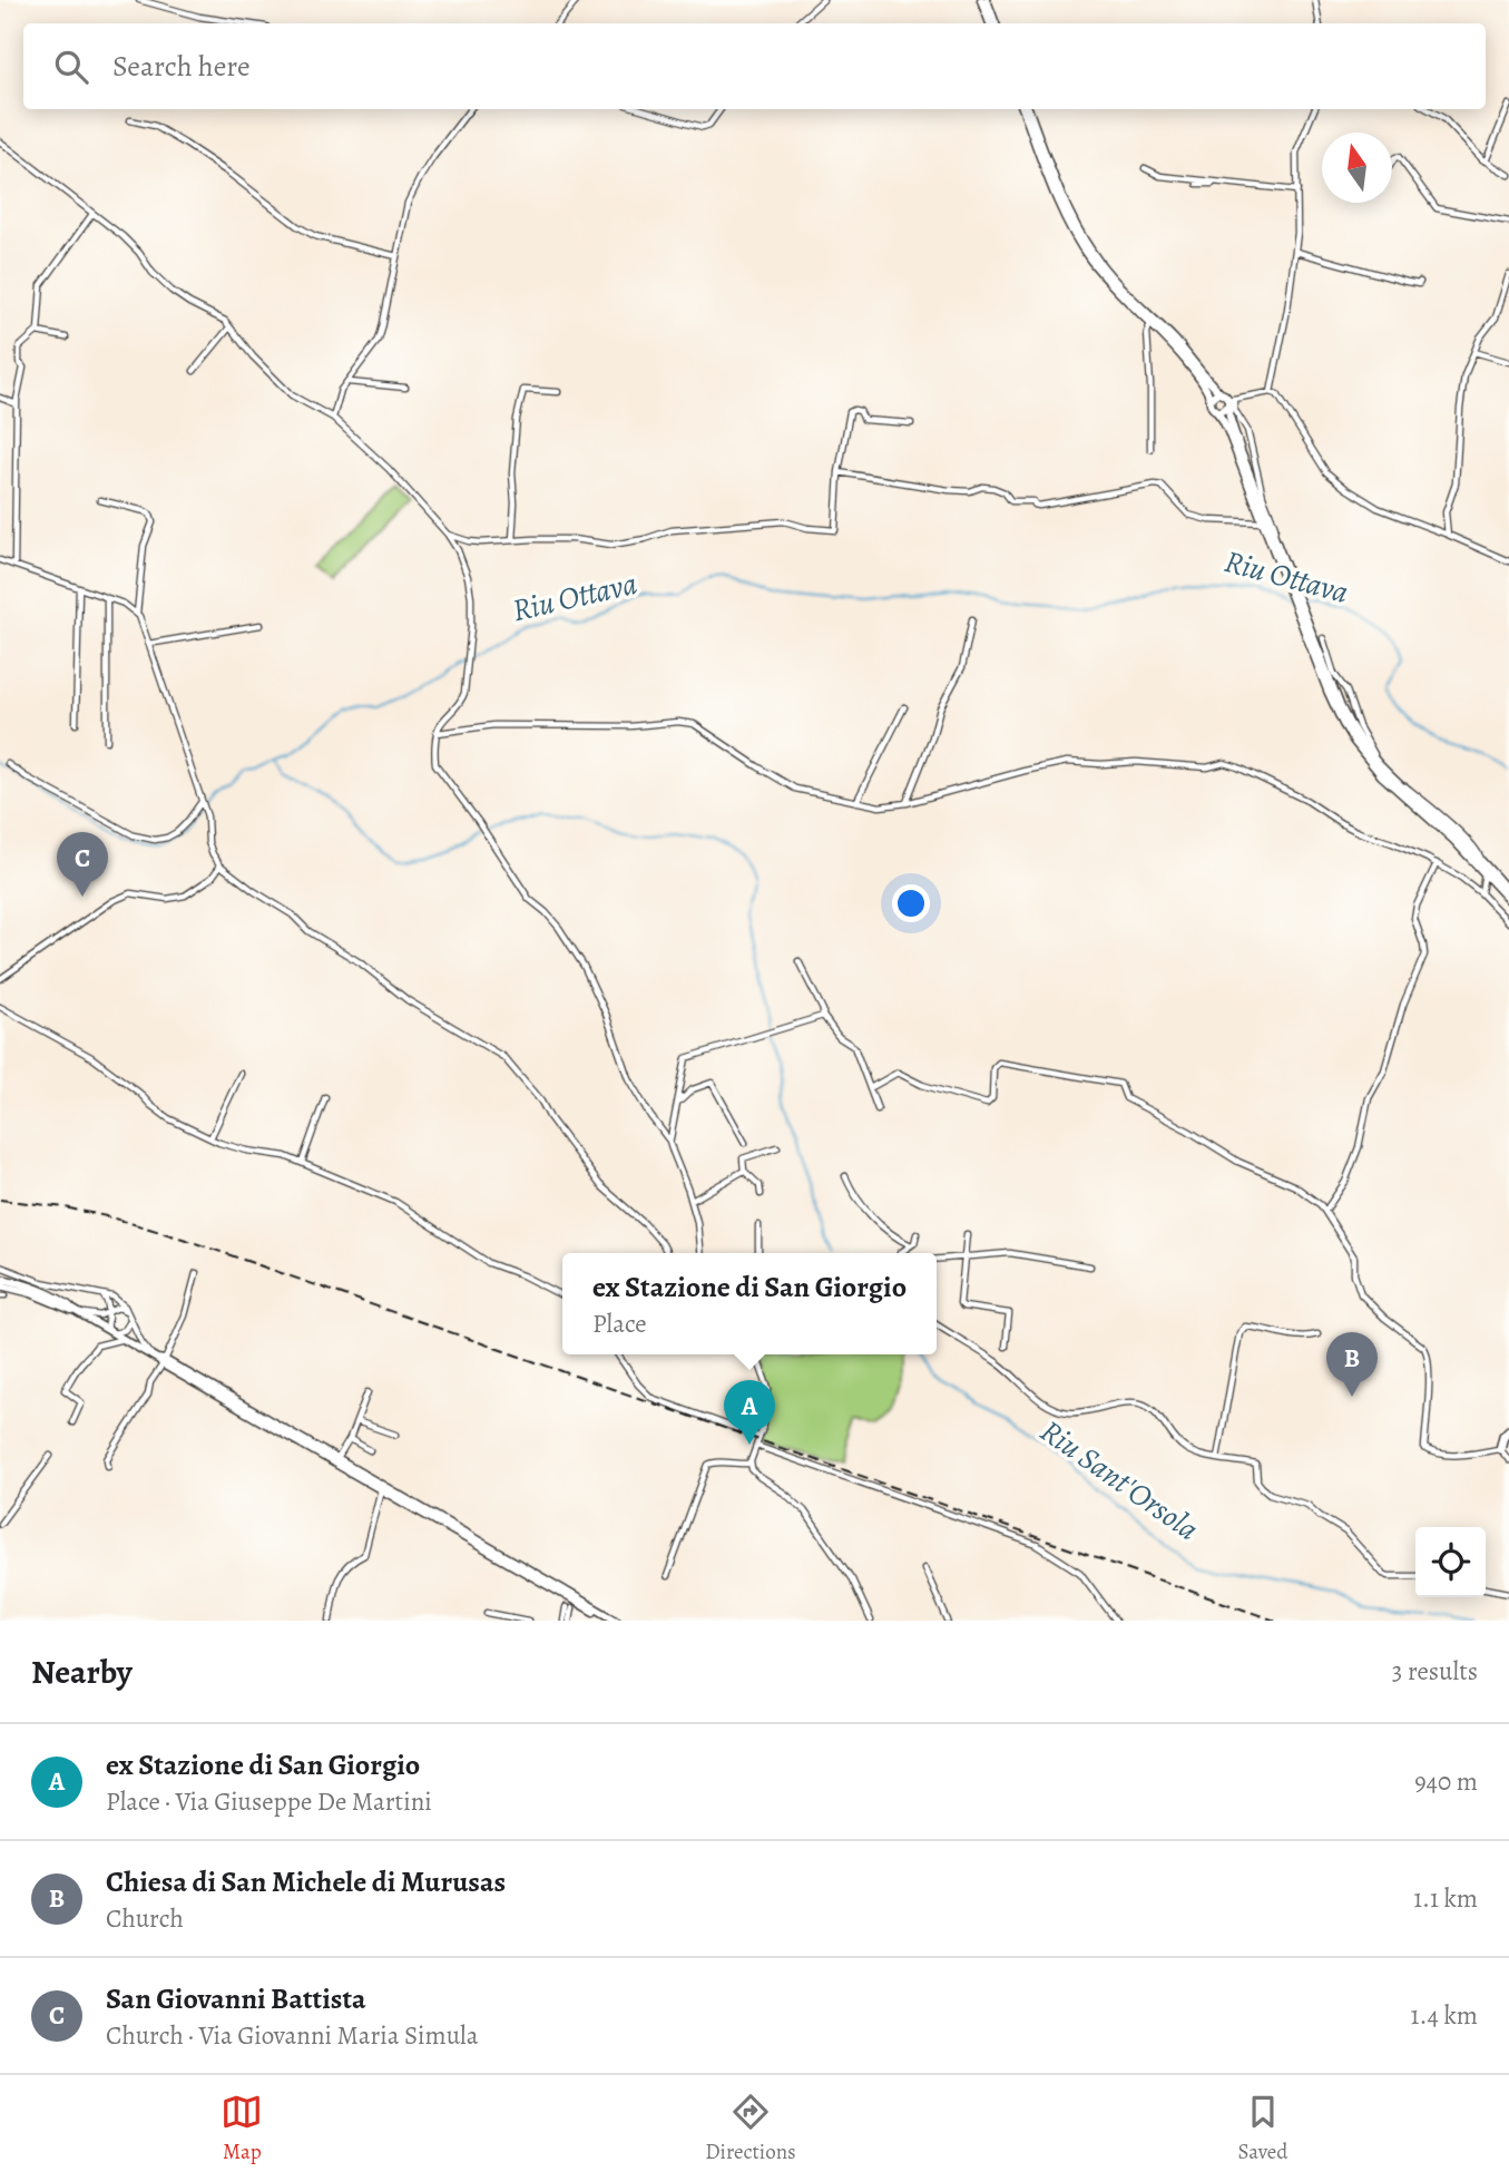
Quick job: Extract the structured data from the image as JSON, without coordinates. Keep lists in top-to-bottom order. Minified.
{"water":["Riu Ottava","Riu Sant'Orsola"],"north":"top","page":{"search":"Search here","pins":["C","B","A"],"popup":["ex Stazione di San Giorgio","Place"],"heading":["Nearby","3 results"],"list":[{"mark":"A","name":"ex Stazione di San Giorgio","note":"Place · Via Giuseppe De Martini","value":"940 m"},{"mark":"B","name":"Chiesa di San Michele di Murusas","note":"Church","value":"1.1 km"},{"mark":"C","name":"San Giovanni Battista","note":"Church · Via Giovanni Maria Simula","value":"1.4 km"}],"nav":["Map","Directions","Saved"]}}
